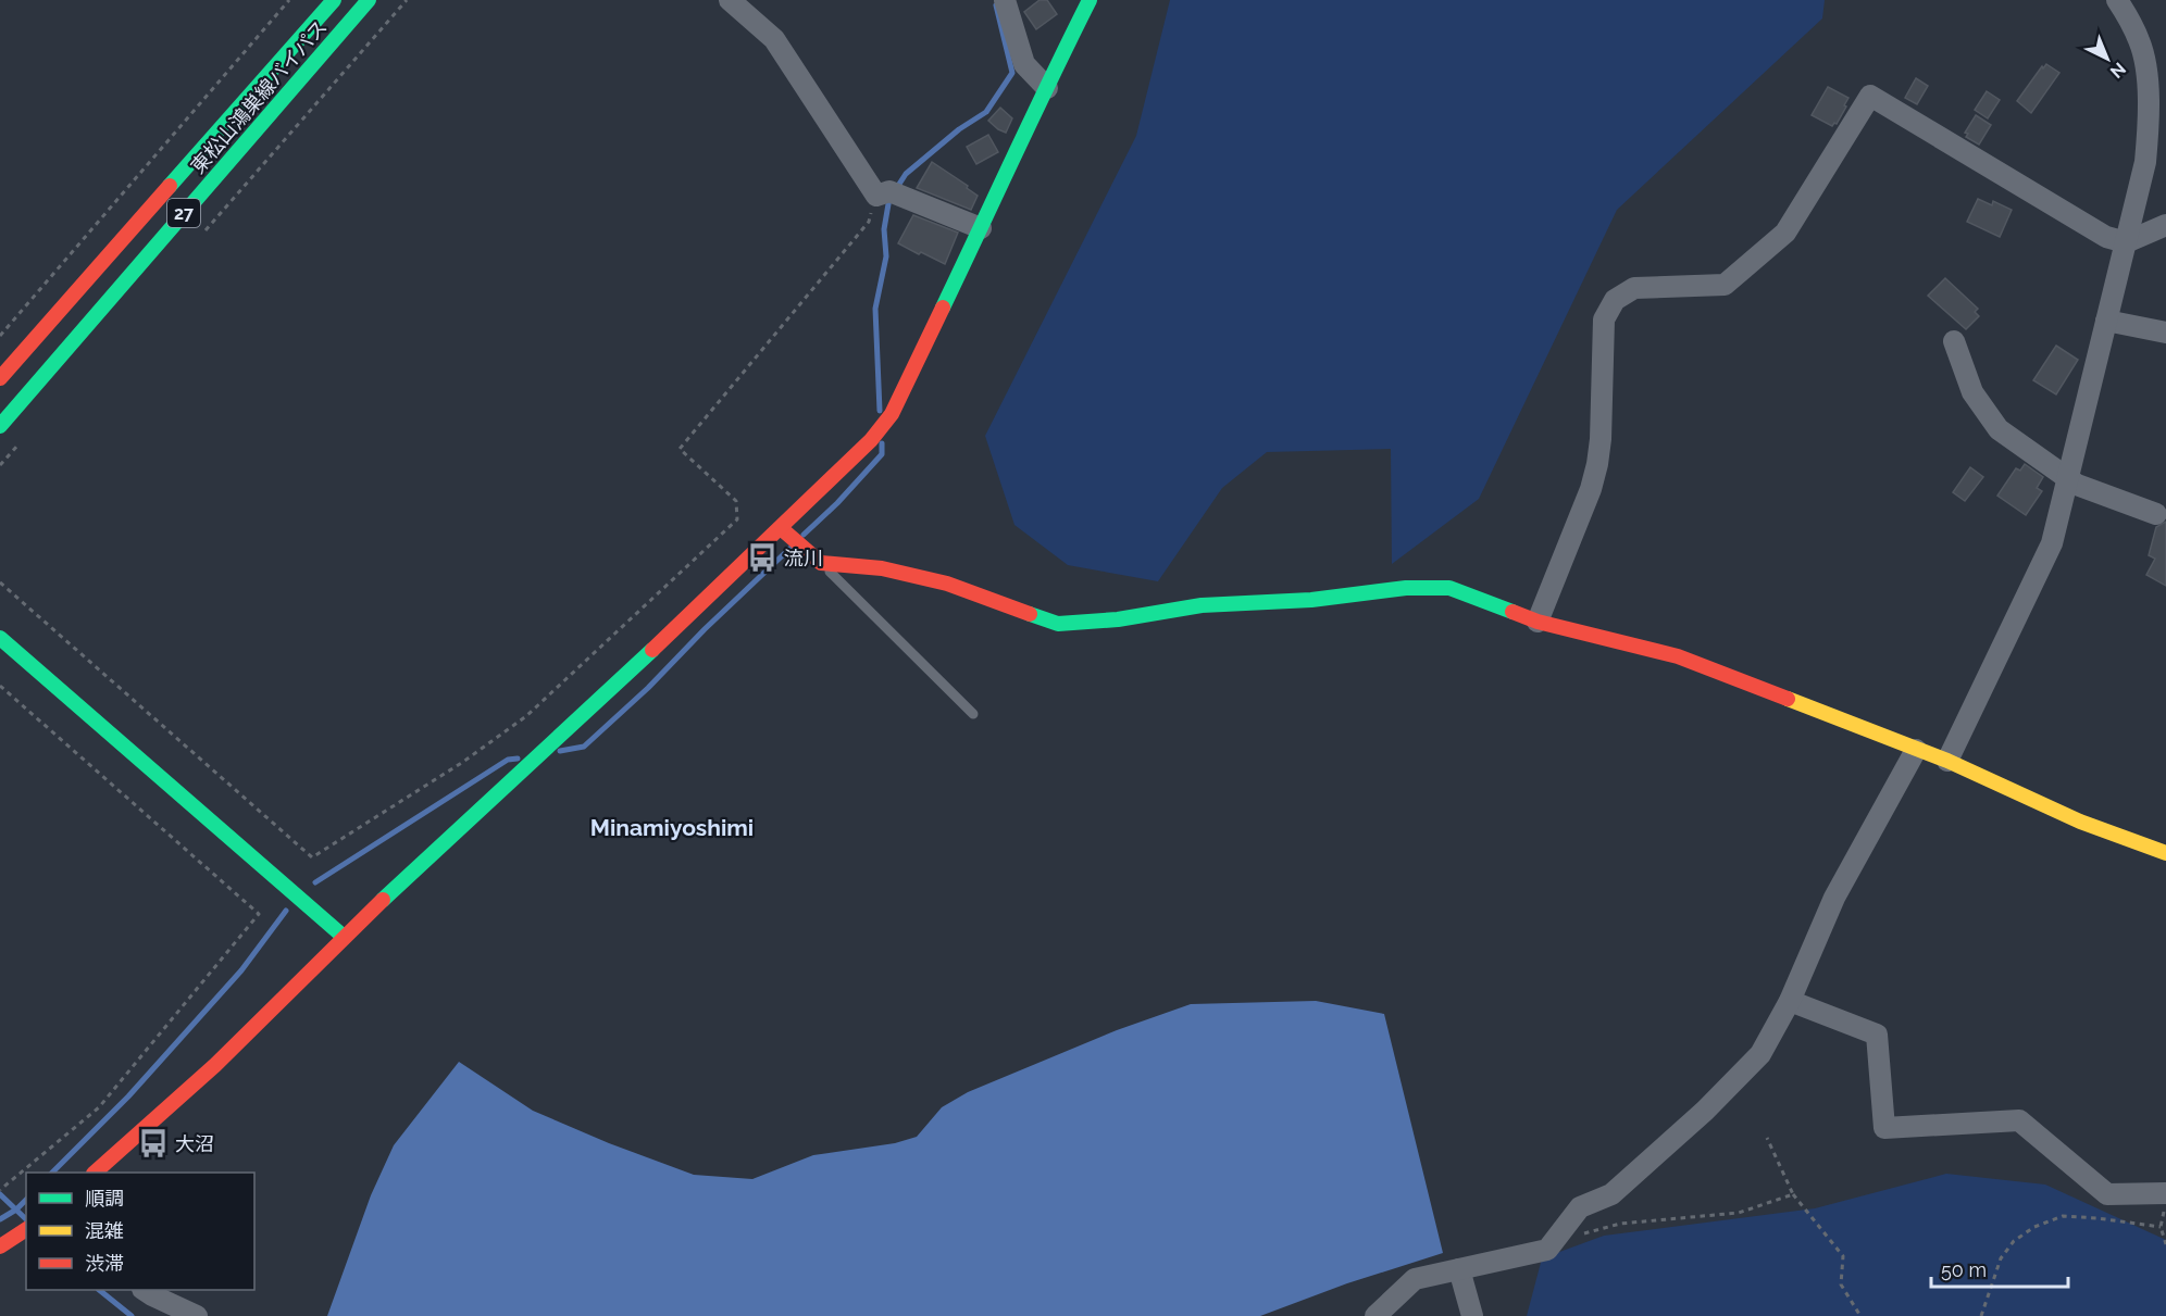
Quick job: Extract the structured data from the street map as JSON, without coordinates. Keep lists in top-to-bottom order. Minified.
{"streets":{"street":["東松山鴻巣線バイパス","27"]},"districts":["Minamiyoshimi"],"places":{"bus stop":["流川","大沼"]},"legend":["順調","混雑","渋滞"],"scale_bar":"50 m","north":"bottom right"}
